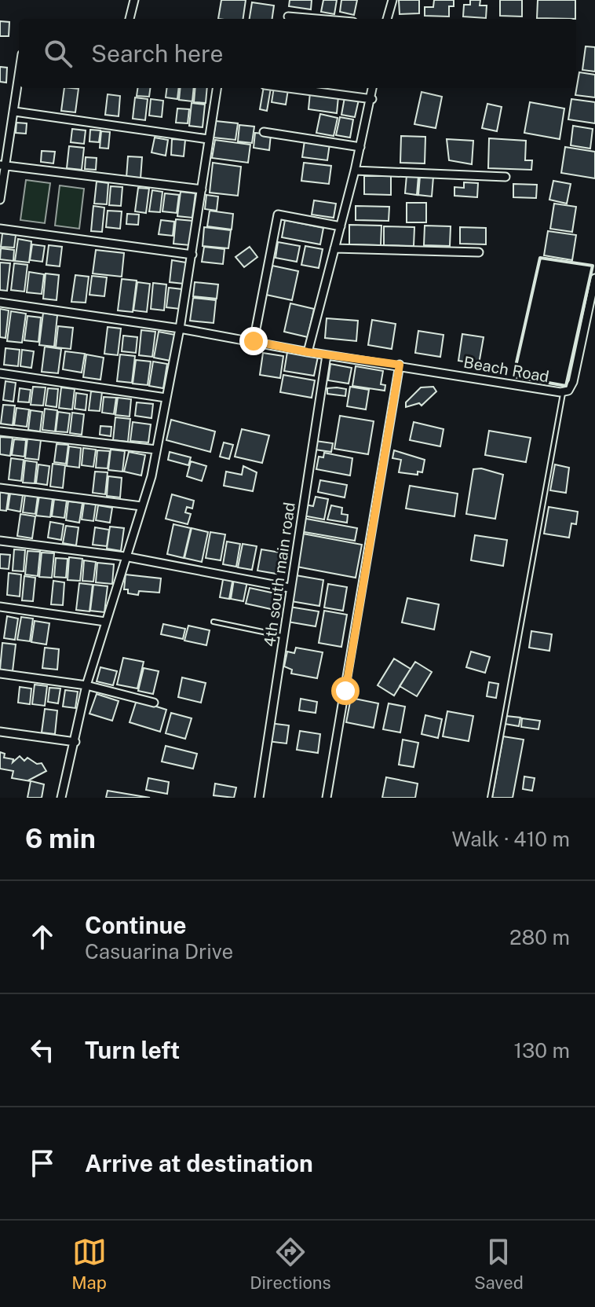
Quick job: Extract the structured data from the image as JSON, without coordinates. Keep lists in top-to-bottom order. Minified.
{"streets":{"street":["Beach Road","4th south main road"]},"crossings":[["Beach Road","4th south main road"]],"page":{"search":"Search here","heading":["6 min","Walk · 410 m"],"list":[["Continue","Casuarina Drive","280 m"],["Turn left","130 m"],"Arrive at destination"],"nav":["Map","Directions","Saved"]}}
